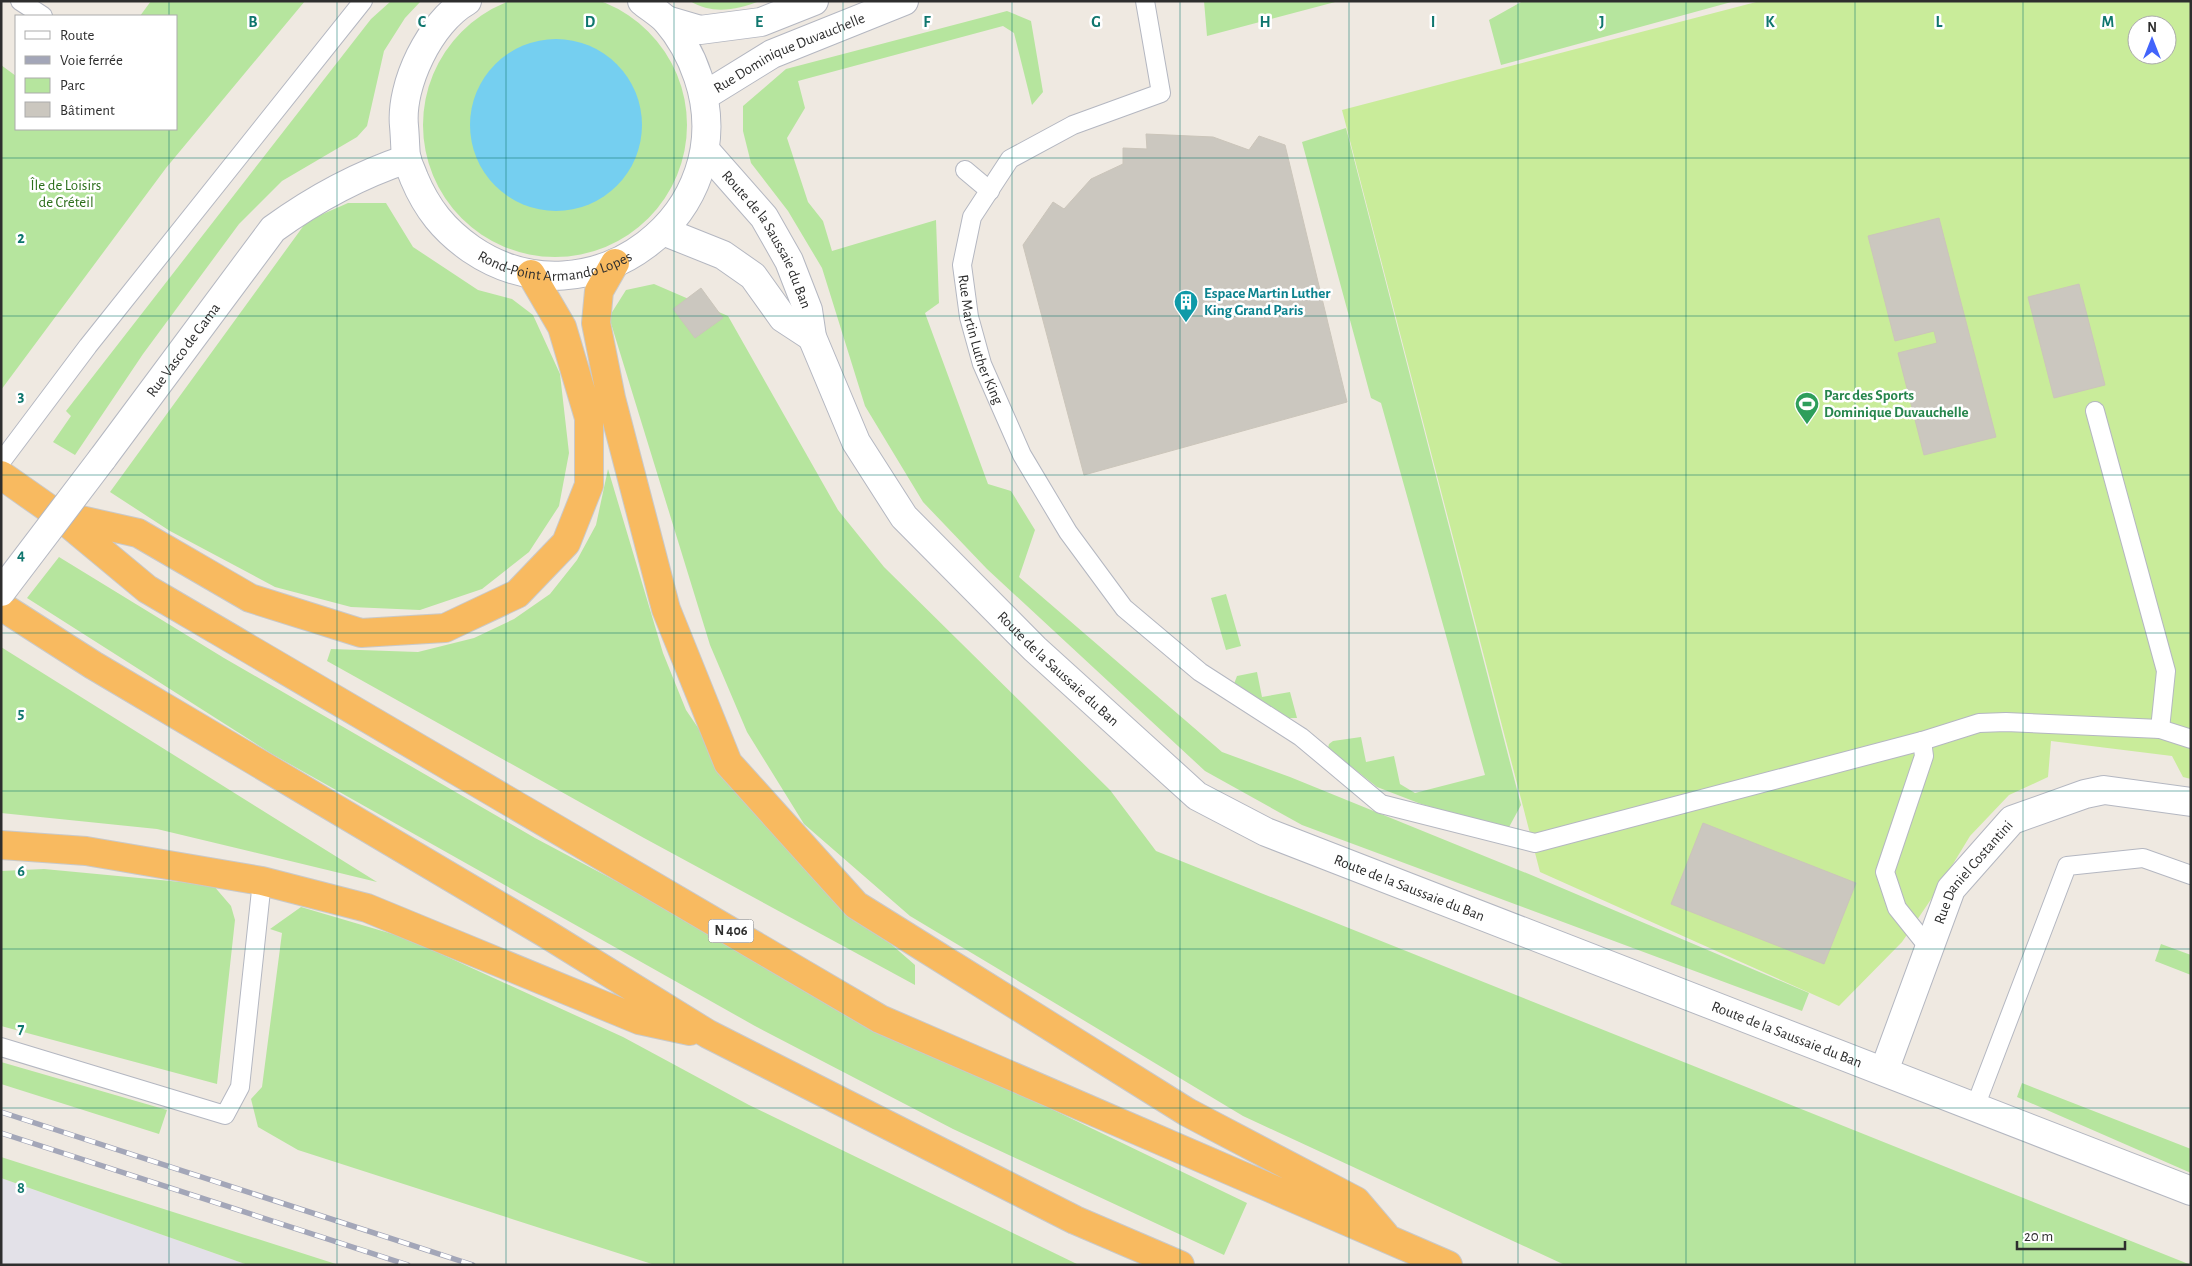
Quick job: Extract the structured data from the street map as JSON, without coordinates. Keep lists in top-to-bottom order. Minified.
{"streets":{"highway":["N 406"],"main road":["Rue Dominique Duvauchelle","Route de la Saussaie du Ban","Rond-Point Armando Lopes","Rue Vasco de Gama","Rue Daniel Costantini"],"lane":["Rue Martin Luther King"]},"crossings":[["Rue Dominique Duvauchelle","Rond-Point Armando Lopes"],["Route de la Saussaie du Ban","Rond-Point Armando Lopes"],["Route de la Saussaie du Ban","Rue Daniel Costantini"],["Rond-Point Armando Lopes","Rue Vasco de Gama"]],"parks":["Île de Loisirs de Créteil"],"places":{"building":["Espace Martin Luther King Grand Paris"],"sports":["Parc des Sports Dominique Duvauchelle"]},"legend":["Route","Voie ferrée","Parc","Bâtiment"],"scale_bar":"20 m","north":"top","grid":{"columns":["B","C","D","E","F","G","H","I","J","K","L","M"],"rows":["2","3","4","5","6","7","8"]}}
